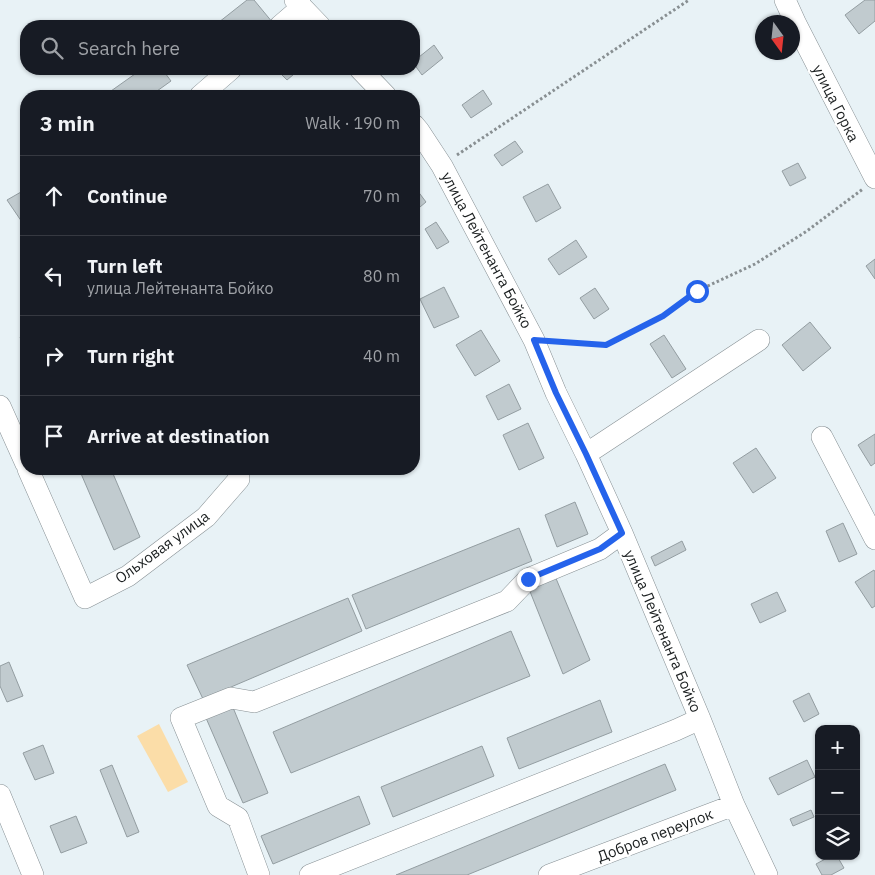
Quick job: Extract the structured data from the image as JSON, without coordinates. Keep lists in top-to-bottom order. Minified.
{"streets":{"street":["улица Горка","улица Лейтенанта Бойко","Ольховая улица","Добров переулок"]},"crossings":[["улица Лейтенанта Бойко","Добров переулок"]],"north":"bottom","page":{"search":"Search here","heading":["3 min","Walk · 190 m"],"list":[["Continue","70 m"],["Turn left","улица Лейтенанта Бойко","80 m"],["Turn right","40 m"],"Arrive at destination"],"map_buttons":["+","−"]}}
